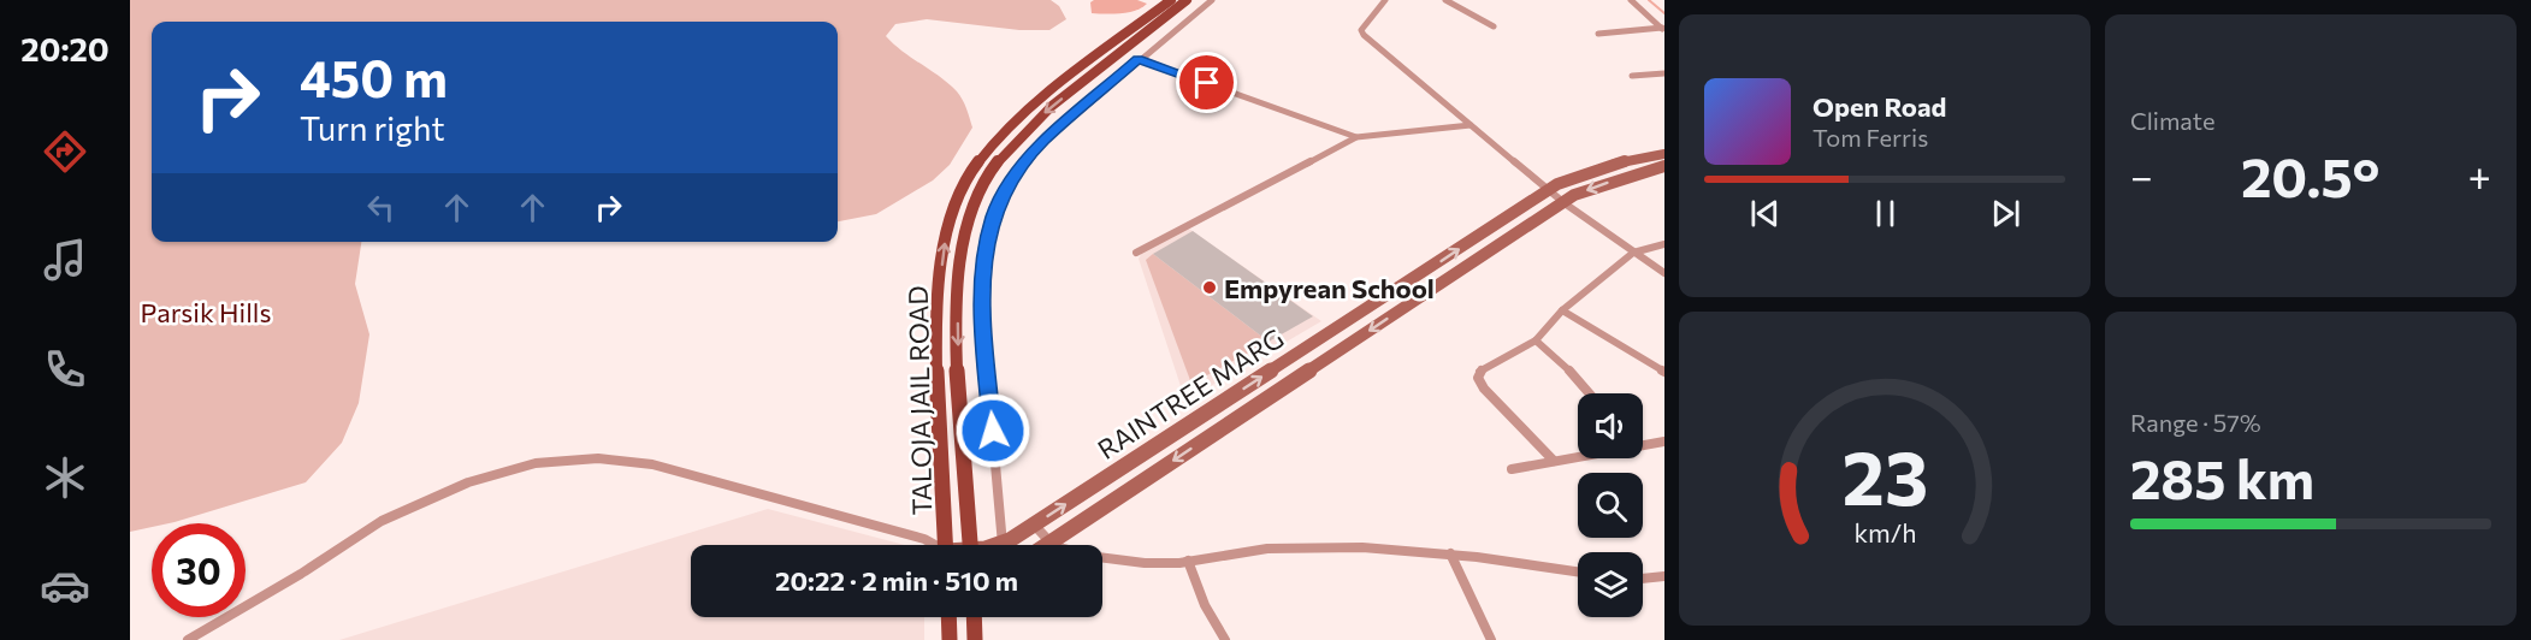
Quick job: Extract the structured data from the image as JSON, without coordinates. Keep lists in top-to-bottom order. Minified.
{"streets":{"main road":["RAINTREE MARG","TALOJA JAIL ROAD"]},"parks":["Parsik Hills"],"places":["Empyrean School"],"page":{"tabs":"20:20","tile":["Climate",["Range · 57%","285 km"]],"turn":["450 m","Turn right"],"song":["Open Road","Tom Ferris"],"heat":["−","20.5°","+"],"limit":"30","trip":"20:22 · 2 min · 510 m","gauge":["23","km/h"]}}
